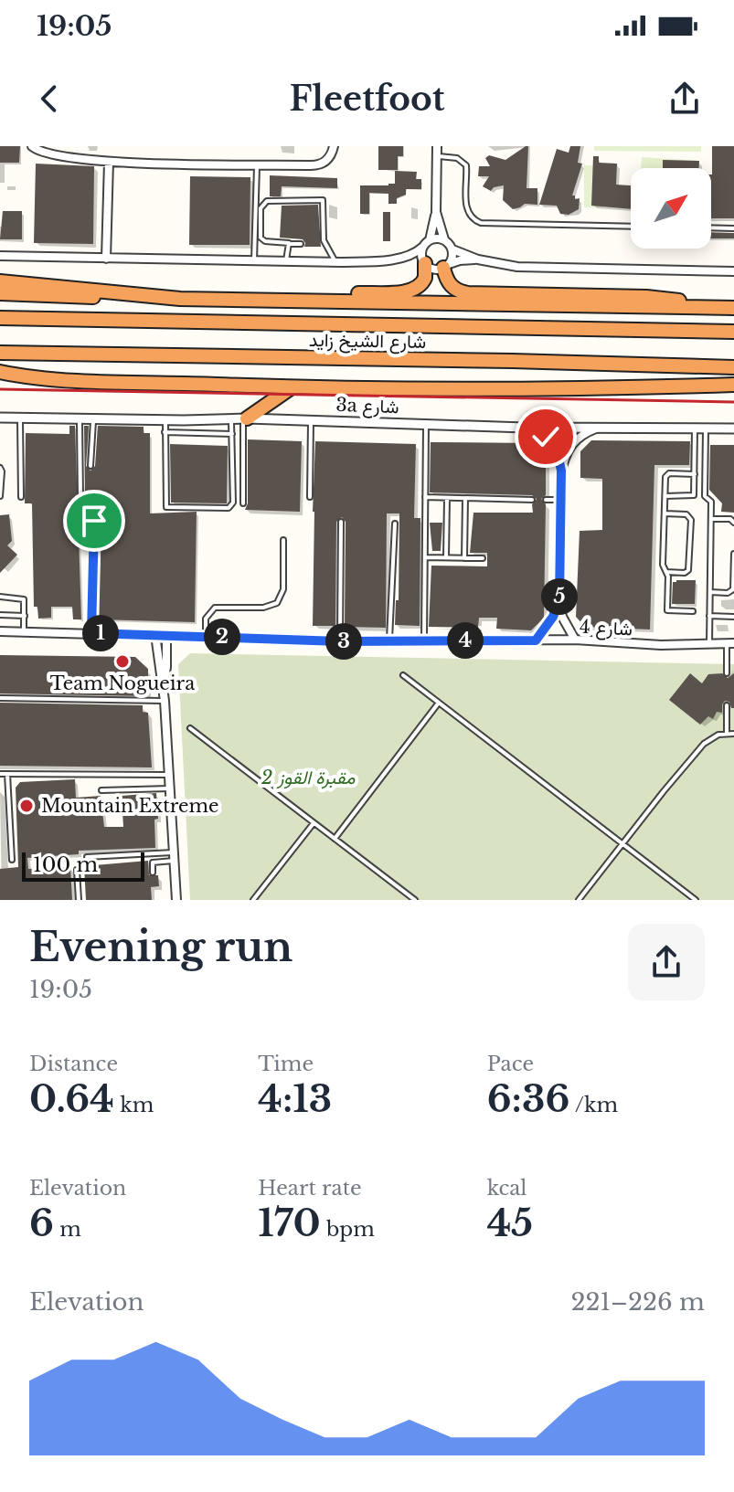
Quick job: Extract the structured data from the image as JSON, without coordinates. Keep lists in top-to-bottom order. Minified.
{"streets":{"highway":["شارع الشيخ زايد"],"street":["3a شارع","شارع 4"]},"parks":["مقبرة القوز 2"],"places":["Team Nogueira","Mountain Extreme"],"scale_bar":"100 m","north":"top right","page":{"status":"19:05","header":"Fleetfoot","pins":["5","1","2","4","3"],"scale":"100 m","heading":["Evening run","19:05"],"stats":[["Distance","0.64 km"],["Time","4:13"],["Pace","6:36 /km"],["Elevation","6 m"],["Heart rate","170 bpm"],["kcal","45"]],"chart":["Elevation","221–226 m"]}}
